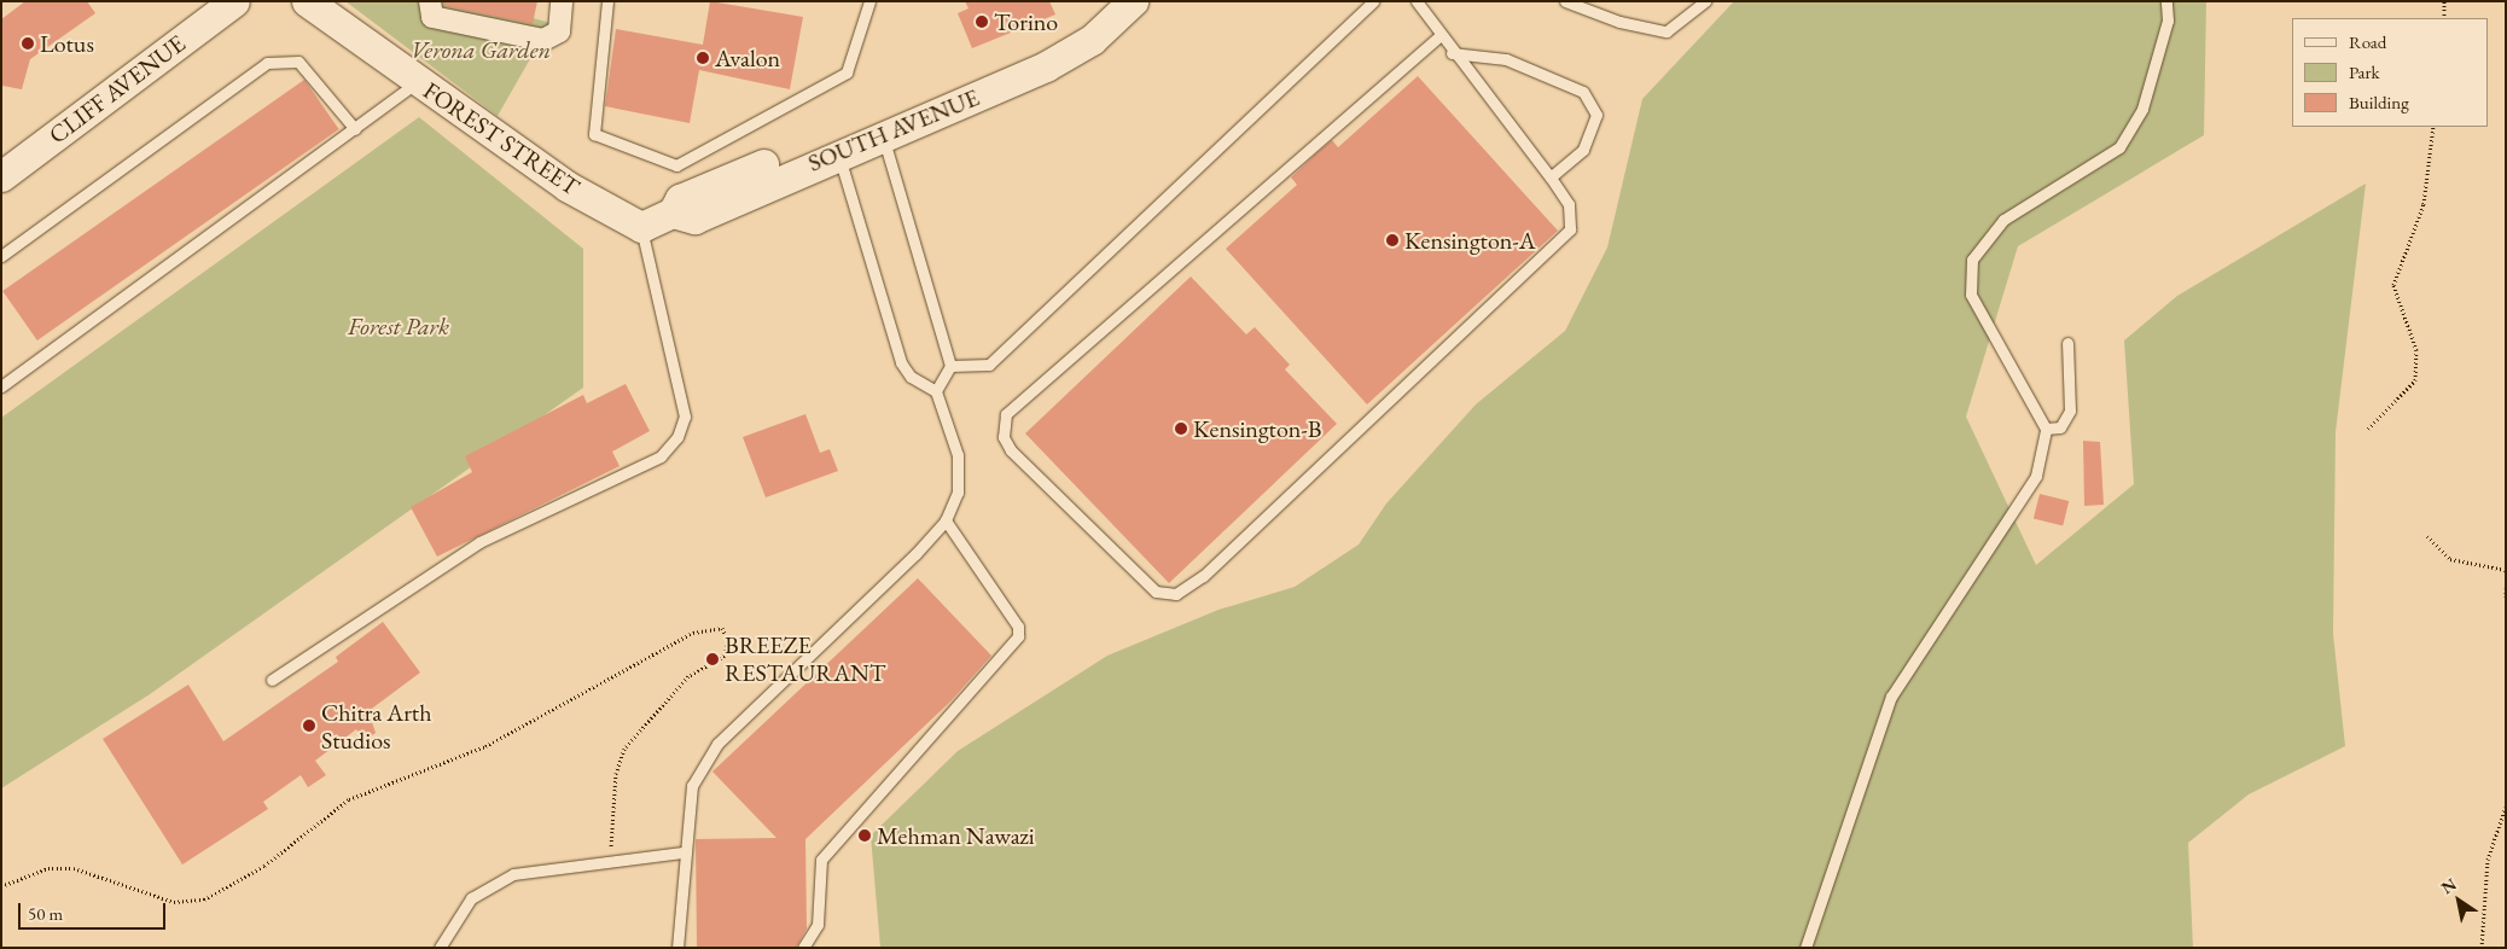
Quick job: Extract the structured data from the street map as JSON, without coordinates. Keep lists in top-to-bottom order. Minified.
{"streets":{"street":["CLIFF AVENUE","SOUTH AVENUE","FOREST STREET"]},"crossings":[["SOUTH AVENUE","FOREST STREET"]],"parks":["Verona Garden","Forest Park"],"places":["Torino","Lotus","Avalon","Kensington-A","Kensington-B","BREEZE RESTAURANT","Chitra Arth Studios","Mehman Nawazi"],"legend":["Road","Park","Building"],"scale_bar":"50 m","north":"top left"}
